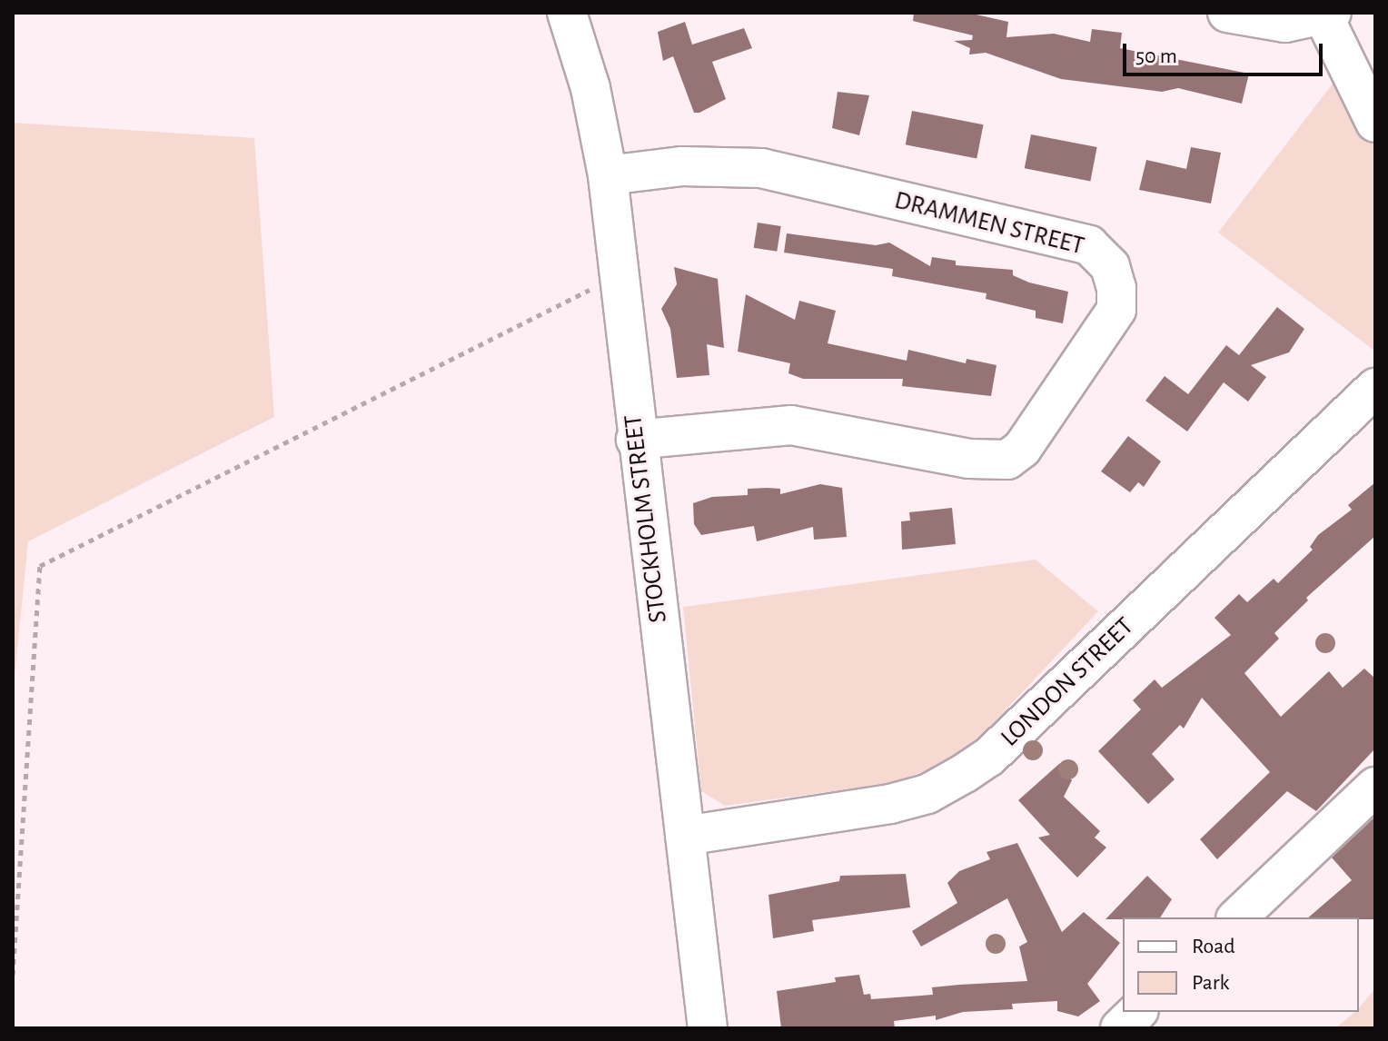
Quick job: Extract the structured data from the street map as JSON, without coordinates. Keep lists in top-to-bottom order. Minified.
{"streets":{"street":["DRAMMEN STREET","STOCKHOLM STREET","LONDON STREET"]},"crossings":[["DRAMMEN STREET","STOCKHOLM STREET"],["STOCKHOLM STREET","LONDON STREET"]],"legend":["Road","Park"],"scale_bar":"50 m"}
